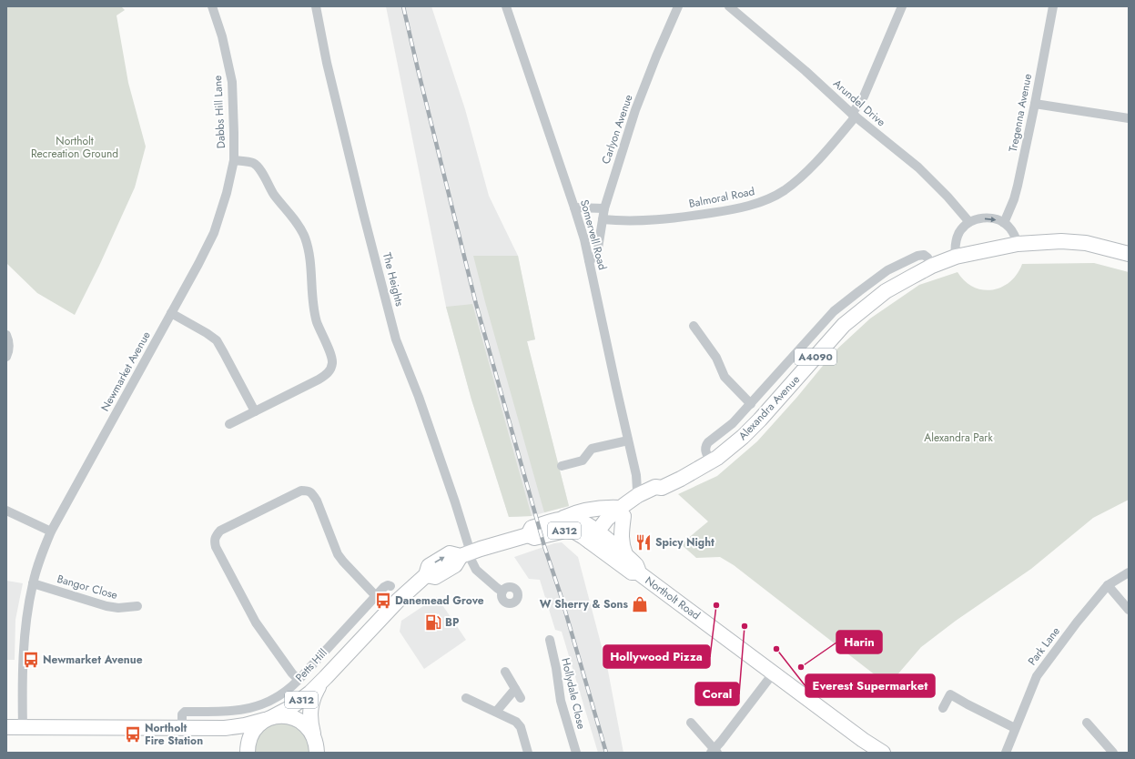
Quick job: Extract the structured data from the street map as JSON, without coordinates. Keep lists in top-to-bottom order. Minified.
{"streets":{"main road":["A4090","Alexandra Avenue","A312","Northolt Road","Petts Hill"],"street":["Arundel Drive","Dabbs Hill Lane","Tregenna Avenue","Carlyon Avenue","Balmoral Road","Somervell Road","The Heights","Newmarket Avenue","Bangor Close","Park Lane","Hollydale Close"]},"crossings":[["Arundel Drive","Balmoral Road"],["Dabbs Hill Lane","Newmarket Avenue"],["Carlyon Avenue","Balmoral Road"],["Carlyon Avenue","Somervell Road"],["Somervell Road","Alexandra Avenue"],["The Heights","Petts Hill"],["Newmarket Avenue","Bangor Close"],["Newmarket Avenue","Petts Hill"],["Alexandra Avenue","Northolt Road"],["Northolt Road","Petts Hill"]],"parks":["Northolt Recreation Ground","Alexandra Park"],"places":{"restaurant":["Spicy Night"],"bus stop":["Danemead Grove","Newmarket Avenue","Northolt Fire Station"],"shop":["W Sherry & Sons"],"other":["Hollywood Pizza","Coral","Everest Supermarket","Harin"],"fuel station":["BP"]}}
